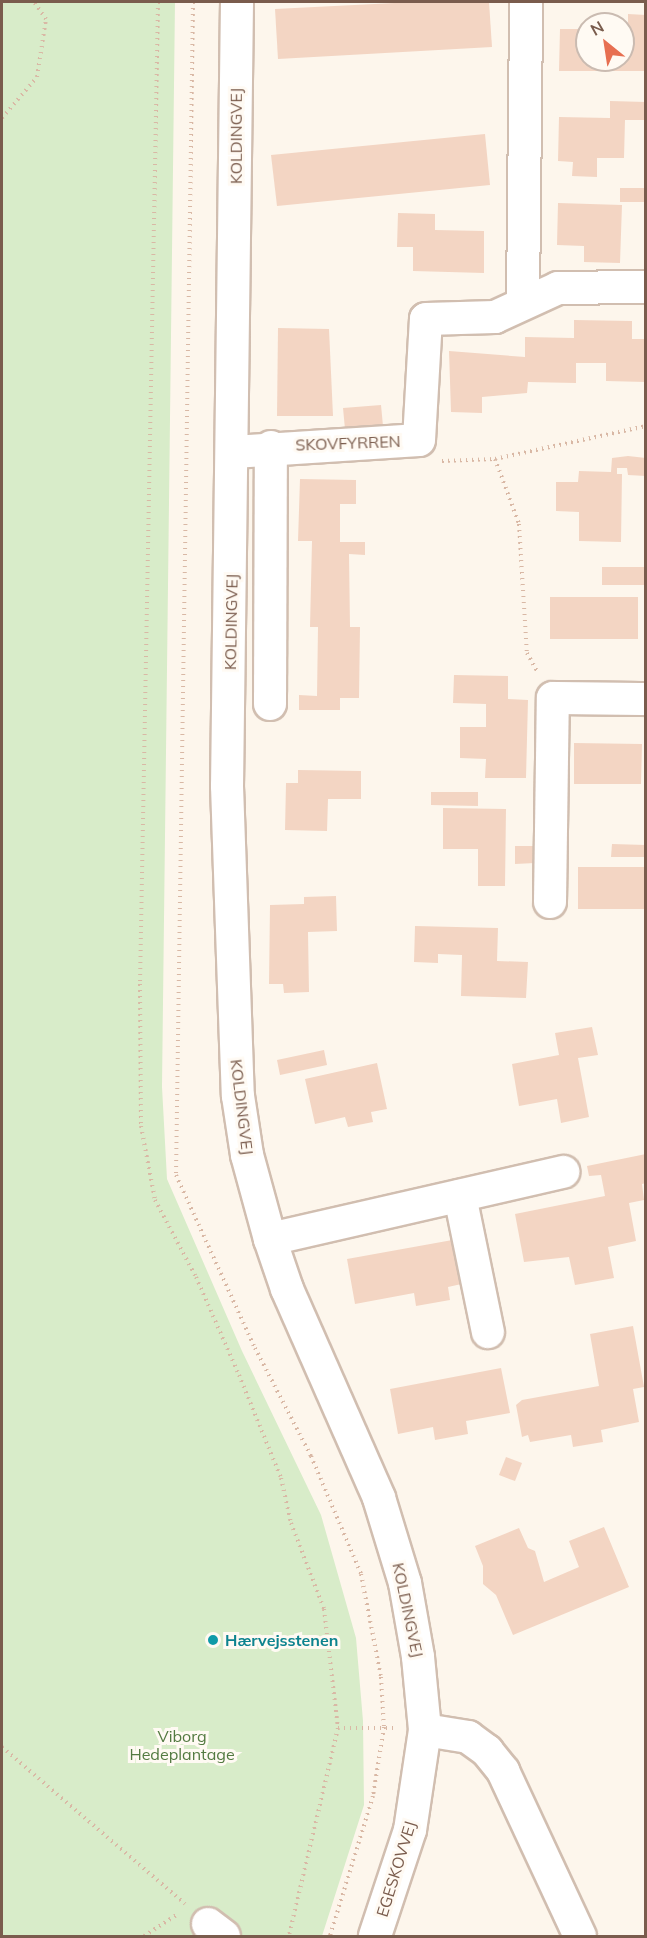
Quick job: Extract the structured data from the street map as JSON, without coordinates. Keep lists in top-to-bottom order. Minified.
{"streets":{"street":["KOLDINGVEJ","SKOVFYRREN","EGESKOVVEJ"]},"crossings":[["KOLDINGVEJ","SKOVFYRREN"],["KOLDINGVEJ","EGESKOVVEJ"]],"parks":["Viborg Hedeplantage"],"places":["Hærvejsstenen"],"north":"top left"}
